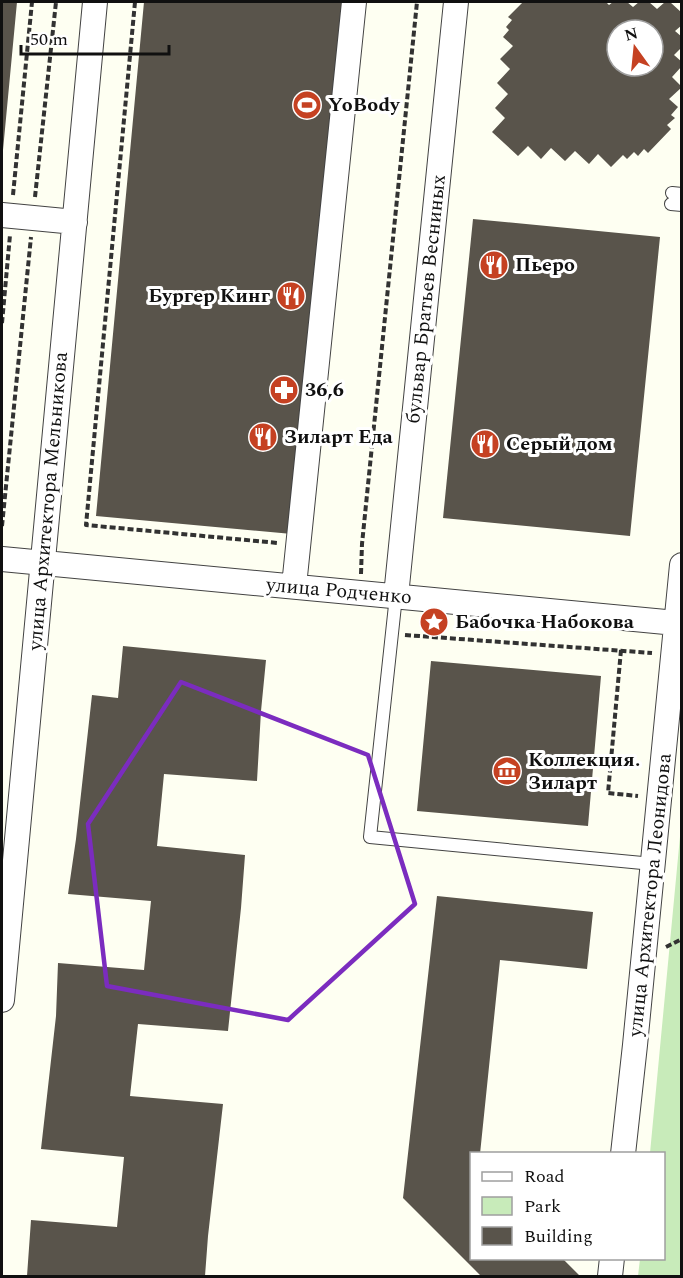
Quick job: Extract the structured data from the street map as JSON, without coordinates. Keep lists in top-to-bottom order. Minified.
{"streets":{"street":["бульвар Братьев Весниных","улица Архитектора Мельникова","улица Родченко","улица Архитектора Леонидова"]},"crossings":[["бульвар Братьев Весниных","улица Родченко"],["улица Архитектора Мельникова","улица Родченко"],["улица Родченко","улица Архитектора Леонидова"]],"places":{"sports":["YoBody"],"restaurant":["Пьеро","Бургер Кинг","Зиларт Еда","Серый дом"],"pharmacy":["36,6"],"place":["Бабочка Набокова"],"museum":["Коллекция. Зиларт"]},"legend":["Road","Park","Building"],"scale_bar":"50 m","north":"top"}
